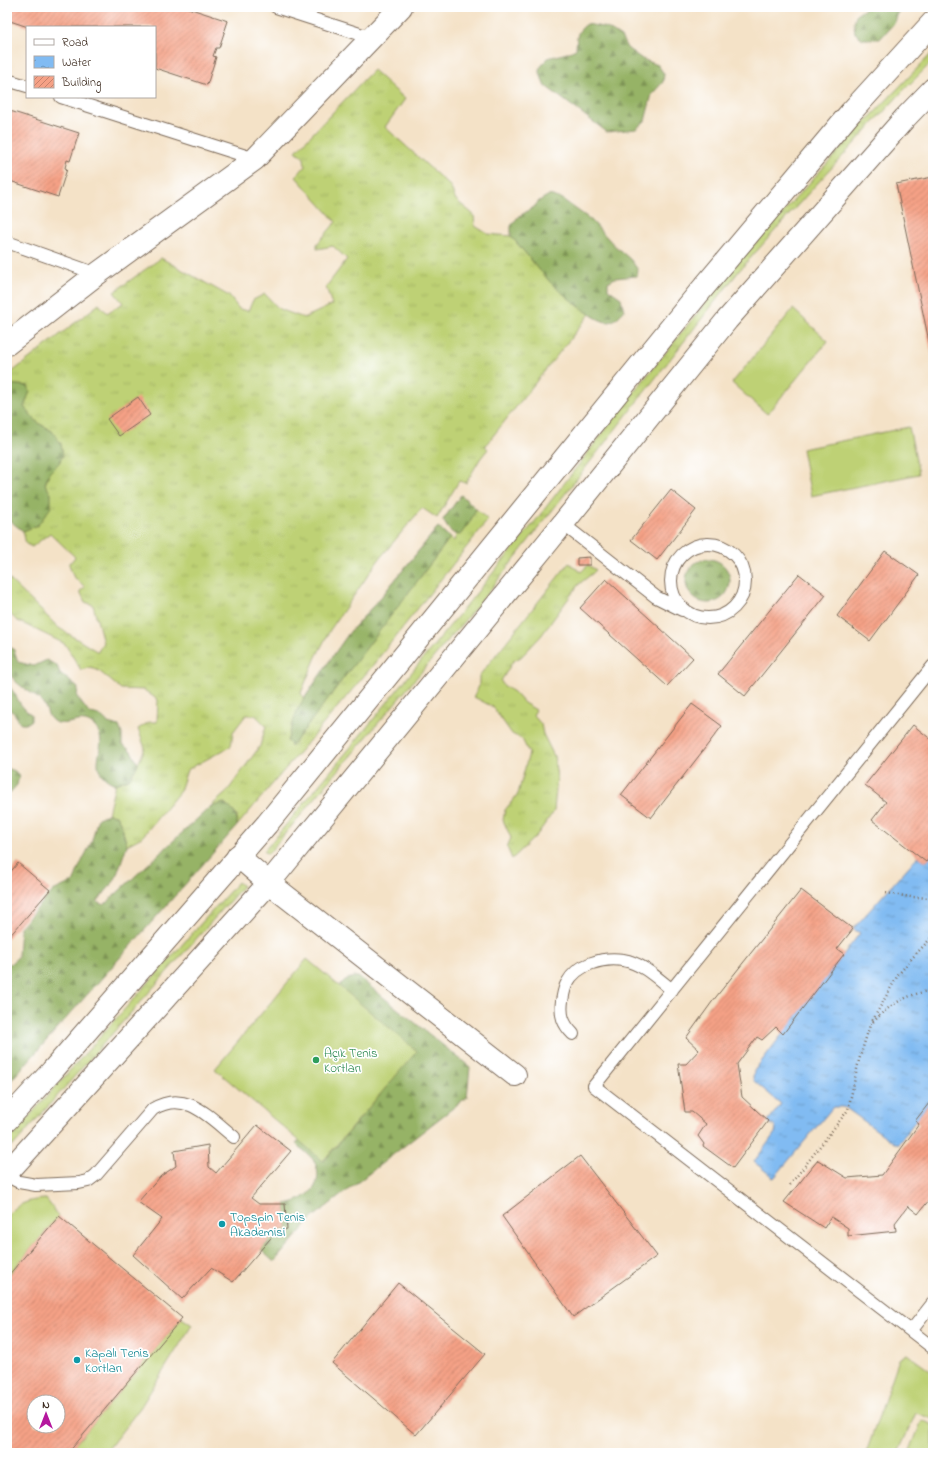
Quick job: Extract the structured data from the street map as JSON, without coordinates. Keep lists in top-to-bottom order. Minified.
{"places":["Açık Tenis Kortları","Topspin Tenis Akademisi","Kapalı Tenis Kortları"],"legend":["Road","Water","Building"],"north":"top"}
